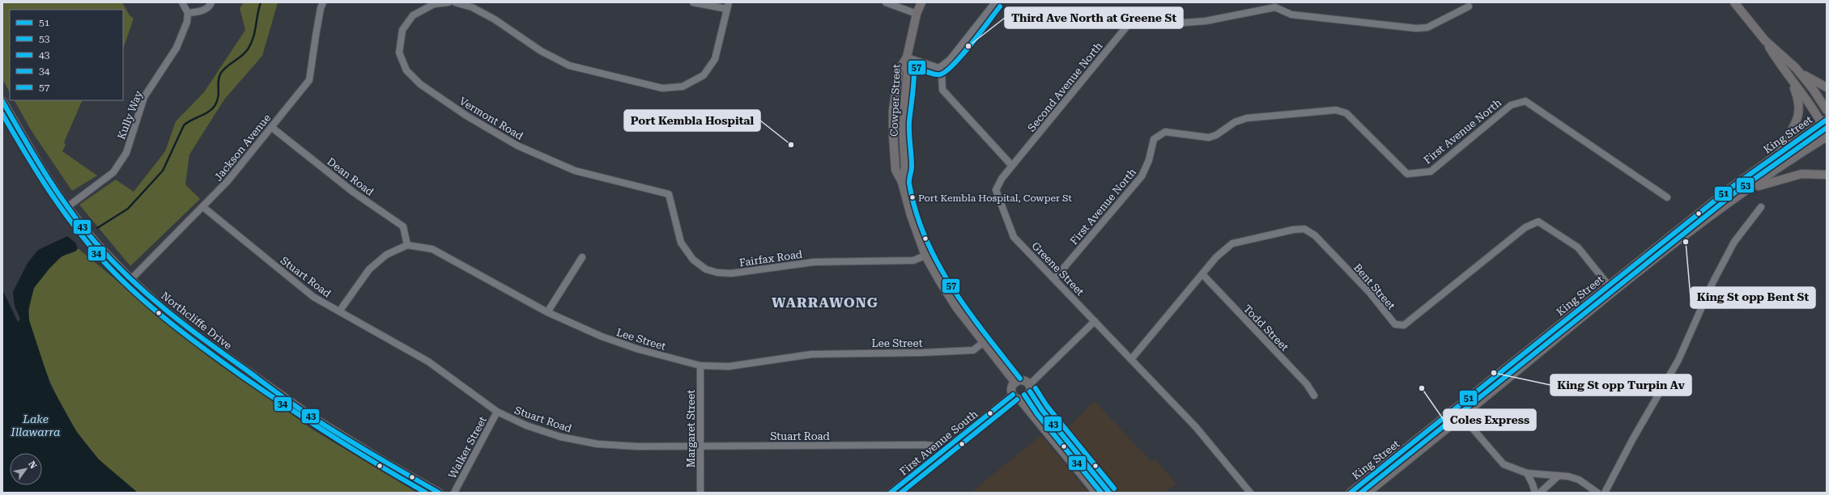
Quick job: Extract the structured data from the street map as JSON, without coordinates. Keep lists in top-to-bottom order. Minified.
{"streets":{"main road":["Cowper Street","King Street","Northcliffe Drive"],"street":["Second Avenue North","Kully Way","Vermont Road","First Avenue North","Jackson Avenue","Dean Road","Fairfax Road","Greene Street","Stuart Road","Bent Street","Todd Street","Lee Street","Margaret Street","First Avenue South","Walker Street"]},"crossings":[["Second Avenue North","Greene Street"],["Cowper Street","Fairfax Road"],["Cowper Street","Lee Street"],["Cowper Street","First Avenue South"],["Kully Way","Northcliffe Drive"],["Vermont Road","Fairfax Road"],["First Avenue North","Greene Street"],["King Street","Bent Street"],["Jackson Avenue","Dean Road"],["Jackson Avenue","Stuart Road"],["Jackson Avenue","Northcliffe Drive"],["Dean Road","Lee Street"],["Greene Street","Bent Street"],["Stuart Road","Margaret Street"],["Stuart Road","First Avenue South"],["Stuart Road","Walker Street"],["Bent Street","Todd Street"],["Lee Street","Margaret Street"]],"districts":["WARRAWONG"],"water":["Lake Illawarra"],"places":["Third Ave North at Greene St","Port Kembla Hospital","Port Kembla Hospital, Cowper St","King St opp Bent St","King St opp Turpin Av","Coles Express"],"lines":["transit line 57","transit line 43","transit line 34","transit line 51","transit line 53"],"legend":["51","53","43","34","57"],"north":"top right"}
